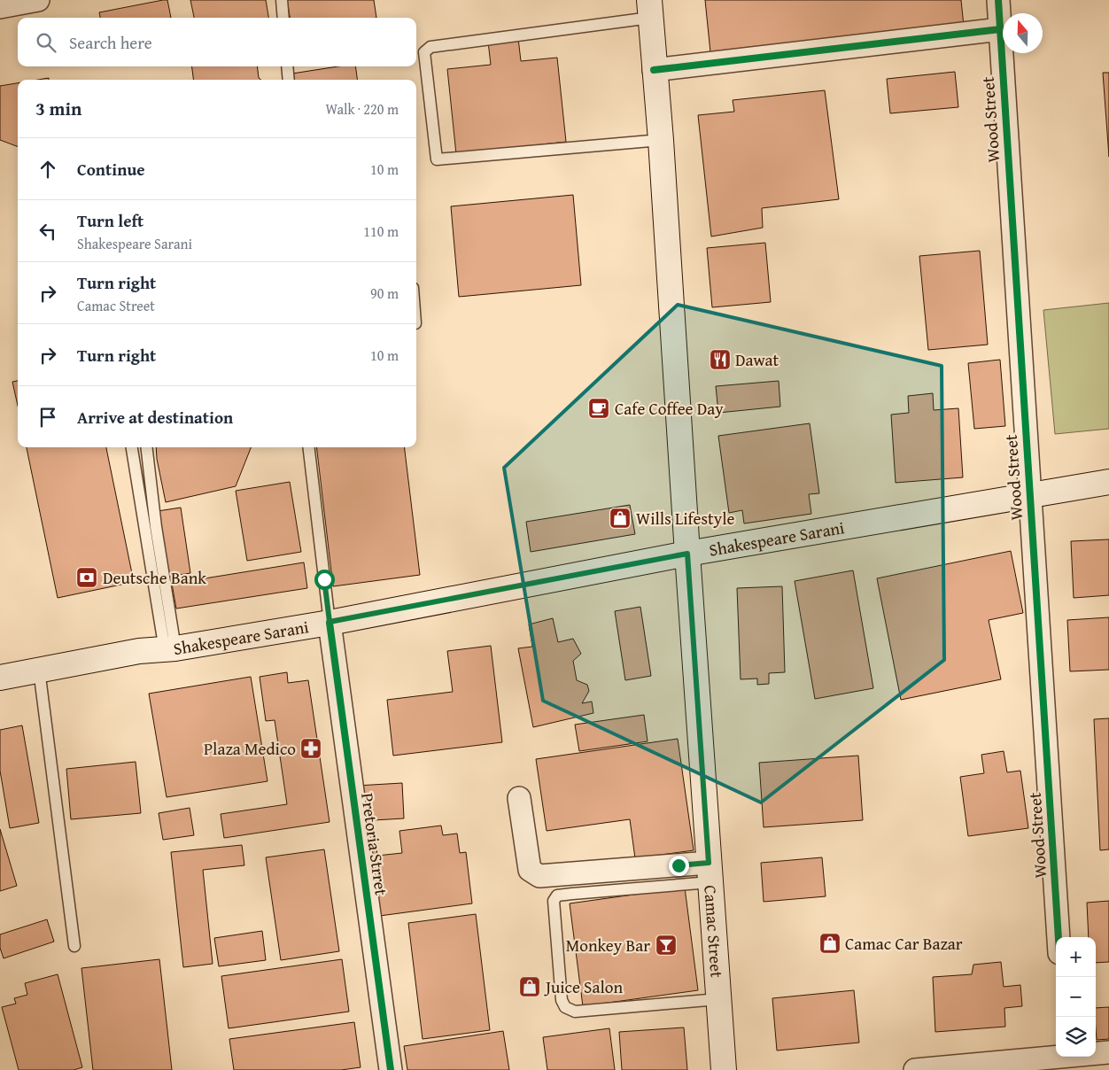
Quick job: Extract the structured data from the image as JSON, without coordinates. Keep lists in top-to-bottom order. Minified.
{"streets":{"main road":["Shakespeare Sarani","Camac Street"],"street":["Wood Street","Pretoria Strret"]},"crossings":[["Wood Street","Shakespeare Sarani"],["Shakespeare Sarani","Pretoria Strret"],["Shakespeare Sarani","Camac Street"]],"places":{"restaurant":["Dawat"],"cafe":["Cafe Coffee Day"],"shop":["Wills Lifestyle","Camac Car Bazar","Juice Salon"],"bank":["Deutsche Bank"],"pharmacy":["Plaza Medico"],"bar":["Monkey Bar"]},"north":"top","page":{"search":"Search here","heading":["3 min","Walk · 220 m"],"list":[["Continue","10 m"],["Turn left","Shakespeare Sarani","110 m"],["Turn right","Camac Street","90 m"],["Turn right","10 m"],"Arrive at destination"],"map_buttons":["+","−"]}}
